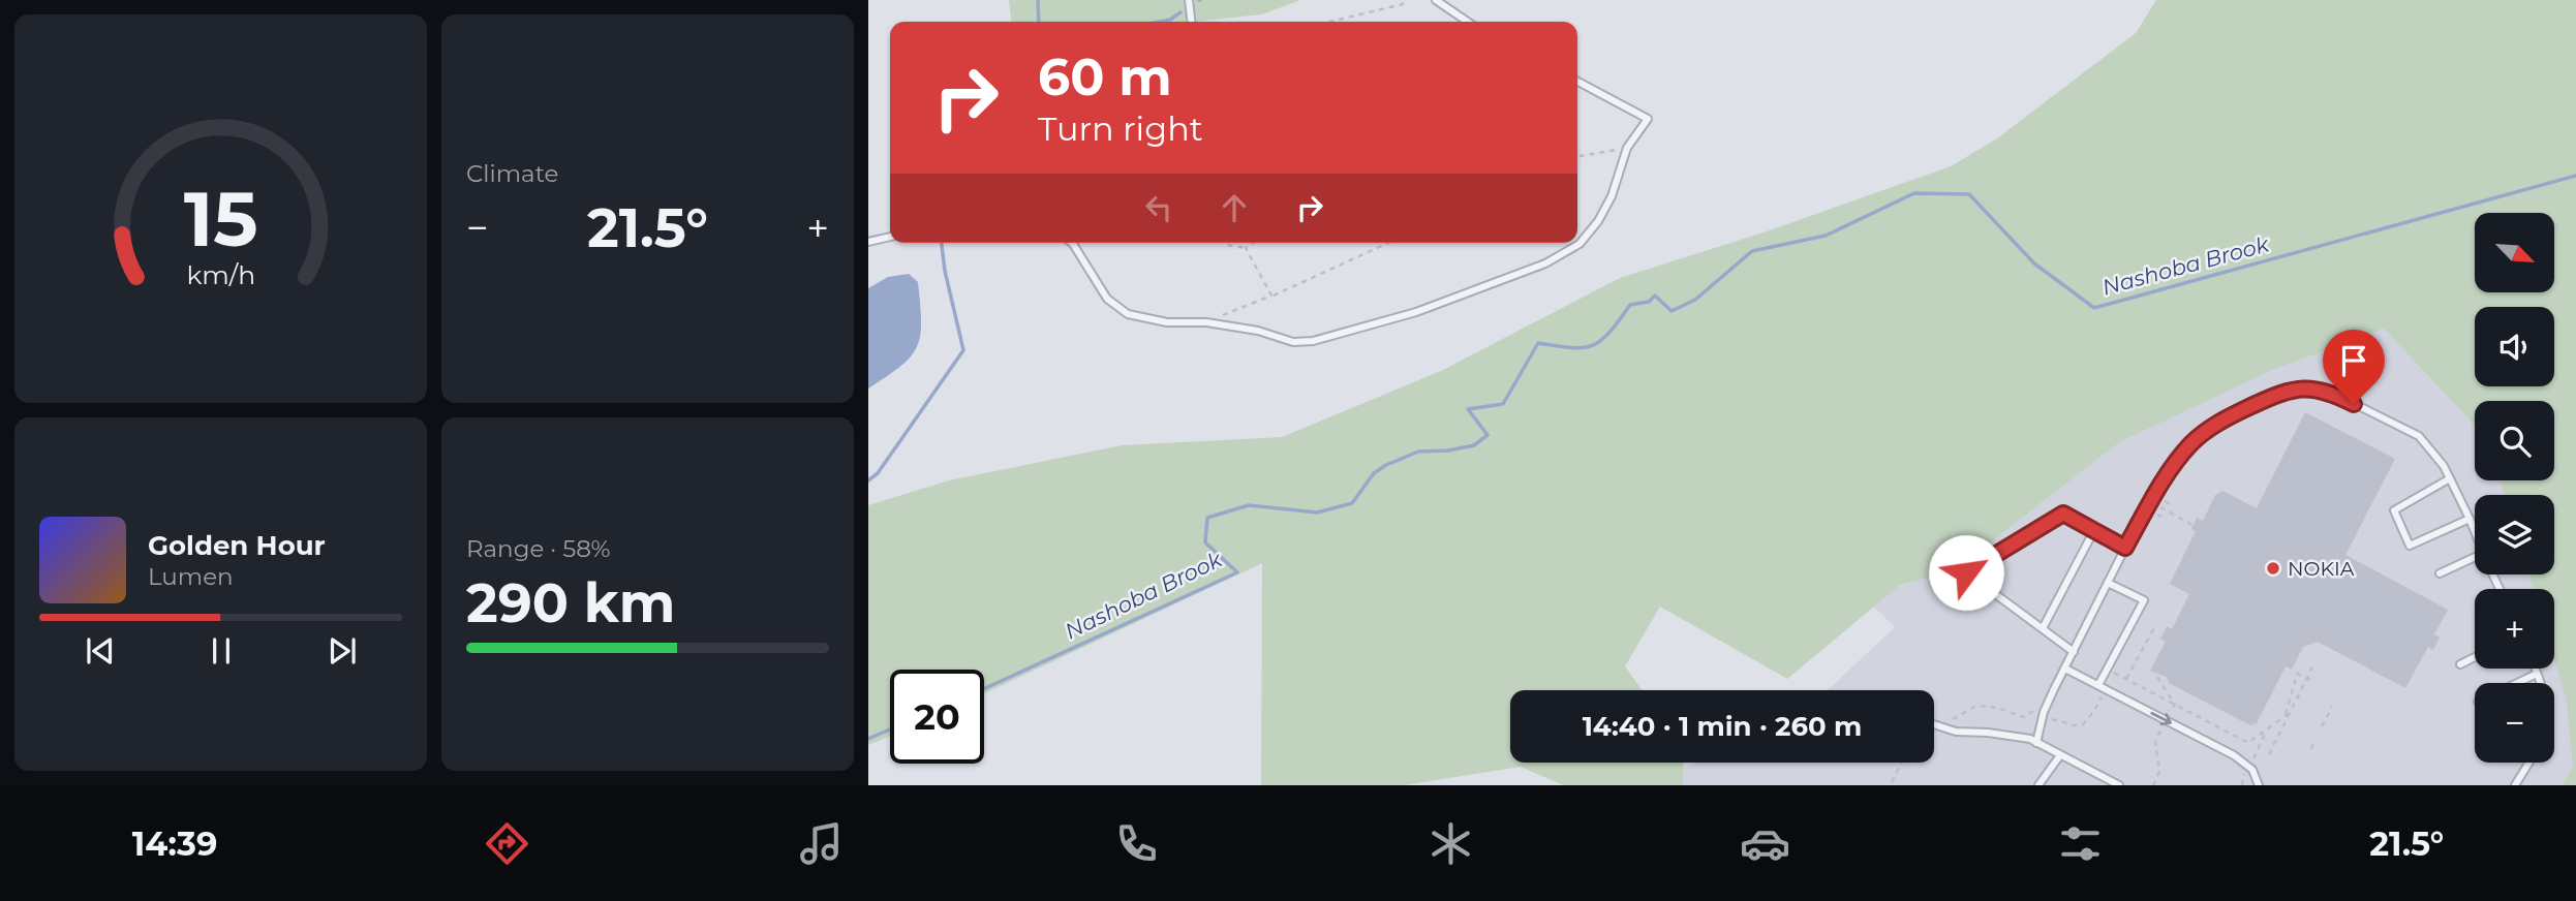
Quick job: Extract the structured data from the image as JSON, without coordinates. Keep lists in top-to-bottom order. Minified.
{"water":["Nashoba Brook"],"places":["NOKIA"],"north":"bottom right","page":{"tile":["Climate",["Range · 58%","290 km"]],"turn":["60 m","Turn right"],"heat":["−","21.5°","+"],"map_buttons":["+","−"],"song":["Golden Hour","Lumen"],"limit":"20","trip":"14:40 · 1 min · 260 m","tabs":["14:39","21.5°"],"gauge":["15","km/h"]}}
